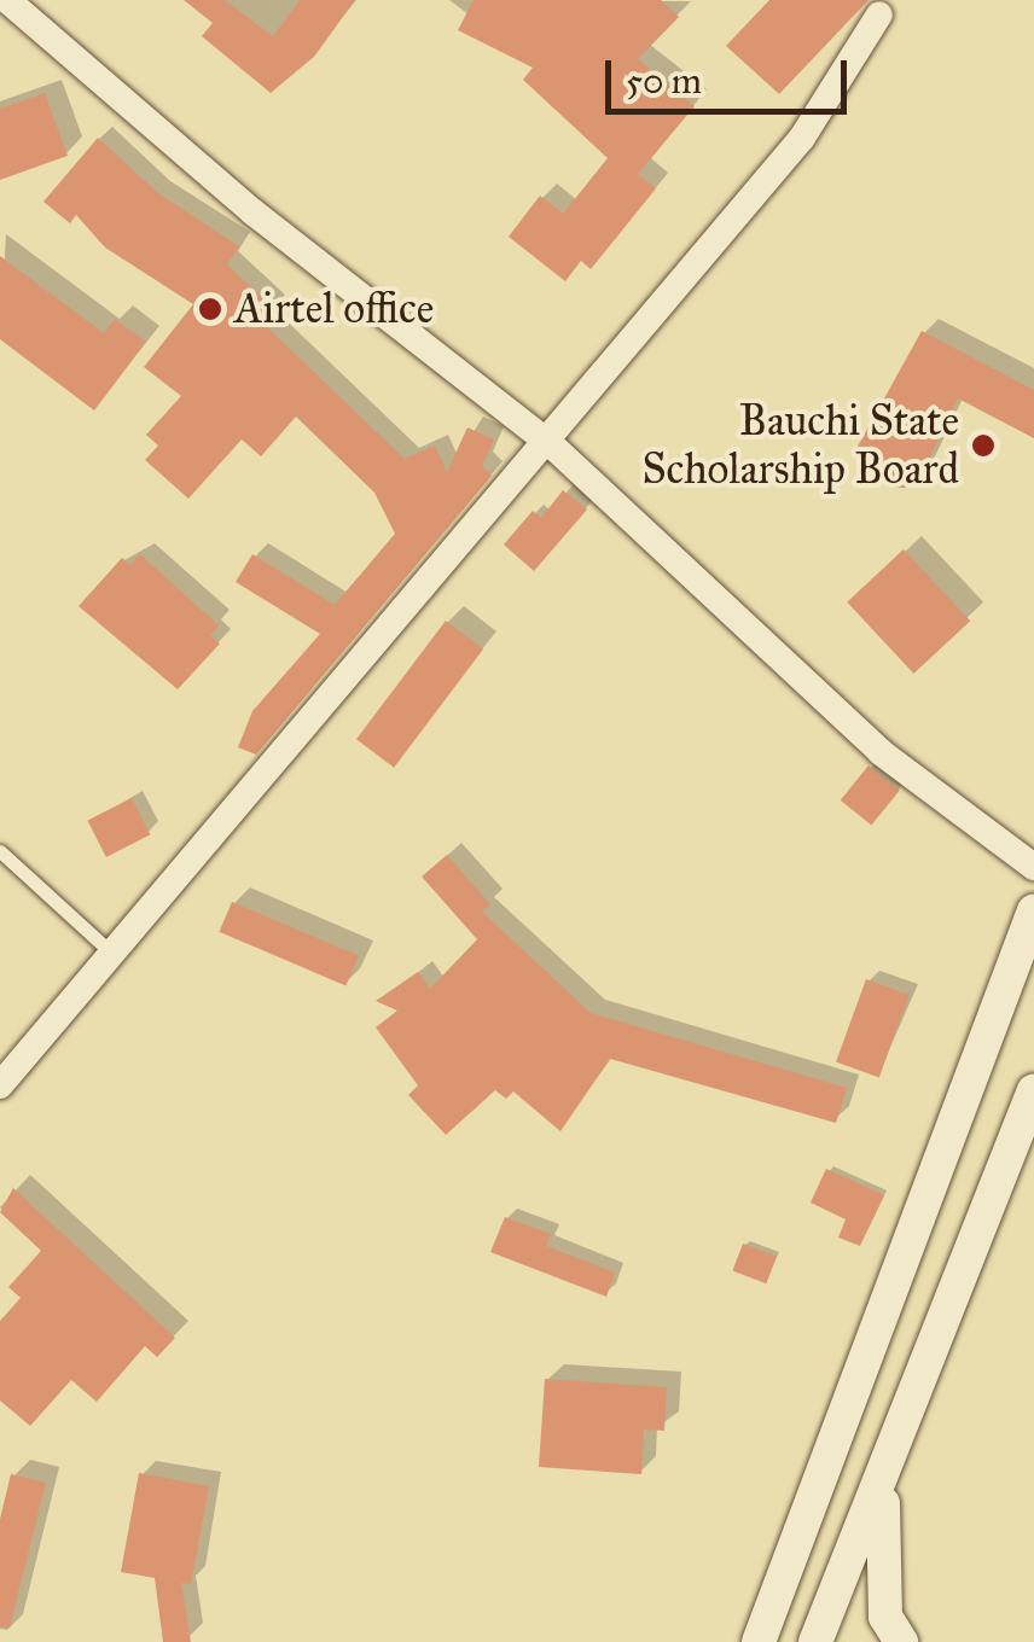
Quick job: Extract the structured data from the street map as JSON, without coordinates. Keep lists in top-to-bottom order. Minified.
{"places":["Airtel office","Bauchi State Scholarship Board"],"scale_bar":"50 m"}
